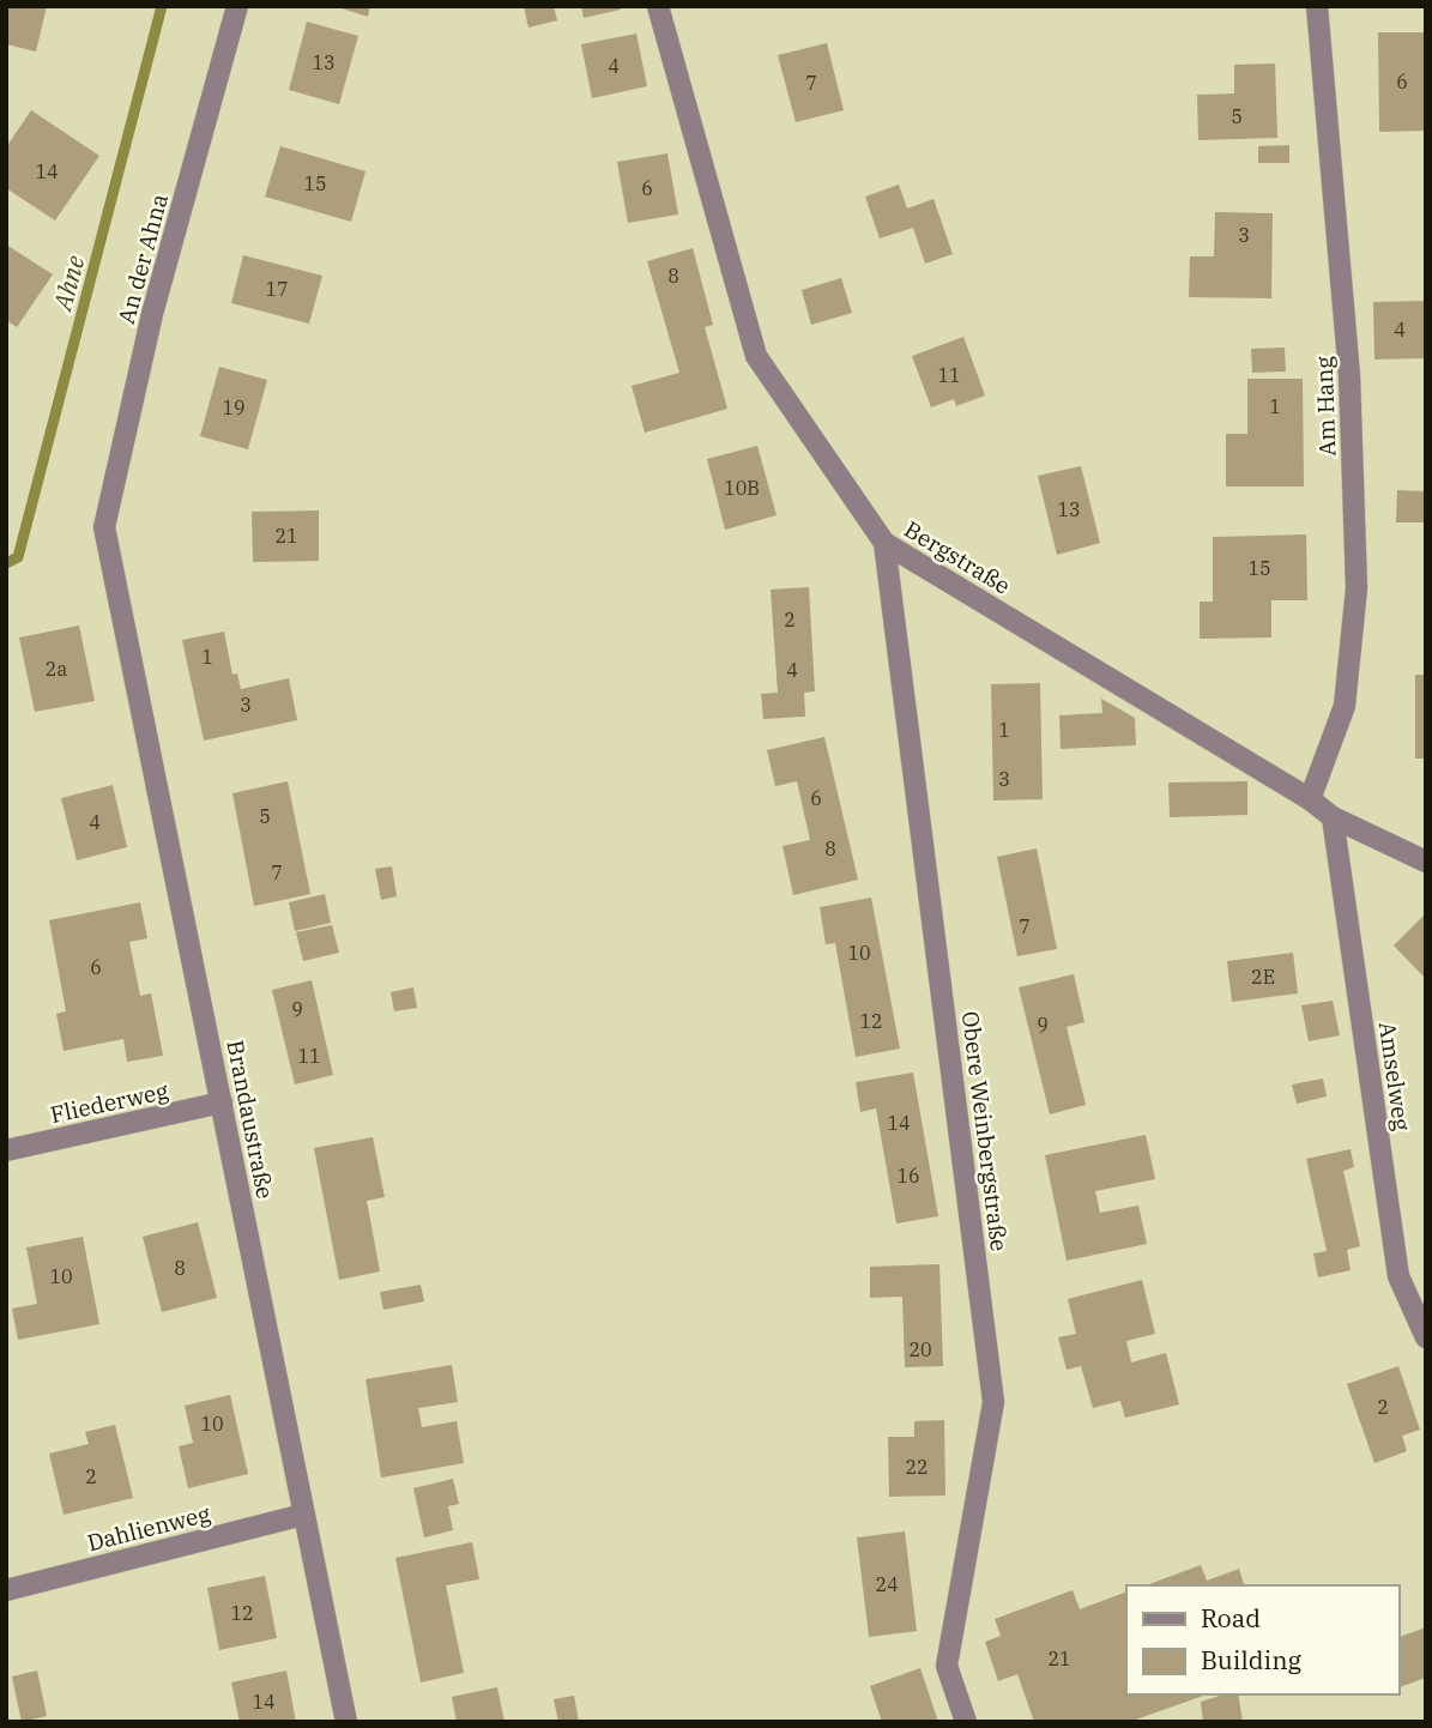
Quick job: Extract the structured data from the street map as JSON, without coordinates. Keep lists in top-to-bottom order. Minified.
{"streets":{"street":["An der Ahna","Am Hang","Bergstraße","Amselweg","Fliederweg","Brandaustraße","Obere Weinbergstraße","Dahlienweg"]},"crossings":[["An der Ahna","Brandaustraße"],["Am Hang","Bergstraße"],["Bergstraße","Amselweg"],["Bergstraße","Obere Weinbergstraße"],["Fliederweg","Brandaustraße"],["Brandaustraße","Dahlienweg"]],"water":["Ahne"],"house_numbers":["13","4","6","7","5","14","15","6","3","8","17","4","11","1","19","10B","13","21","15","2","1","2a","4","3","1","3","6","5","4","8","7","7","10","6","2E","9","12","9","11","14","16","8","10","20","2","10","22","2","24","12","21","14"],"legend":["Road","Building"]}
